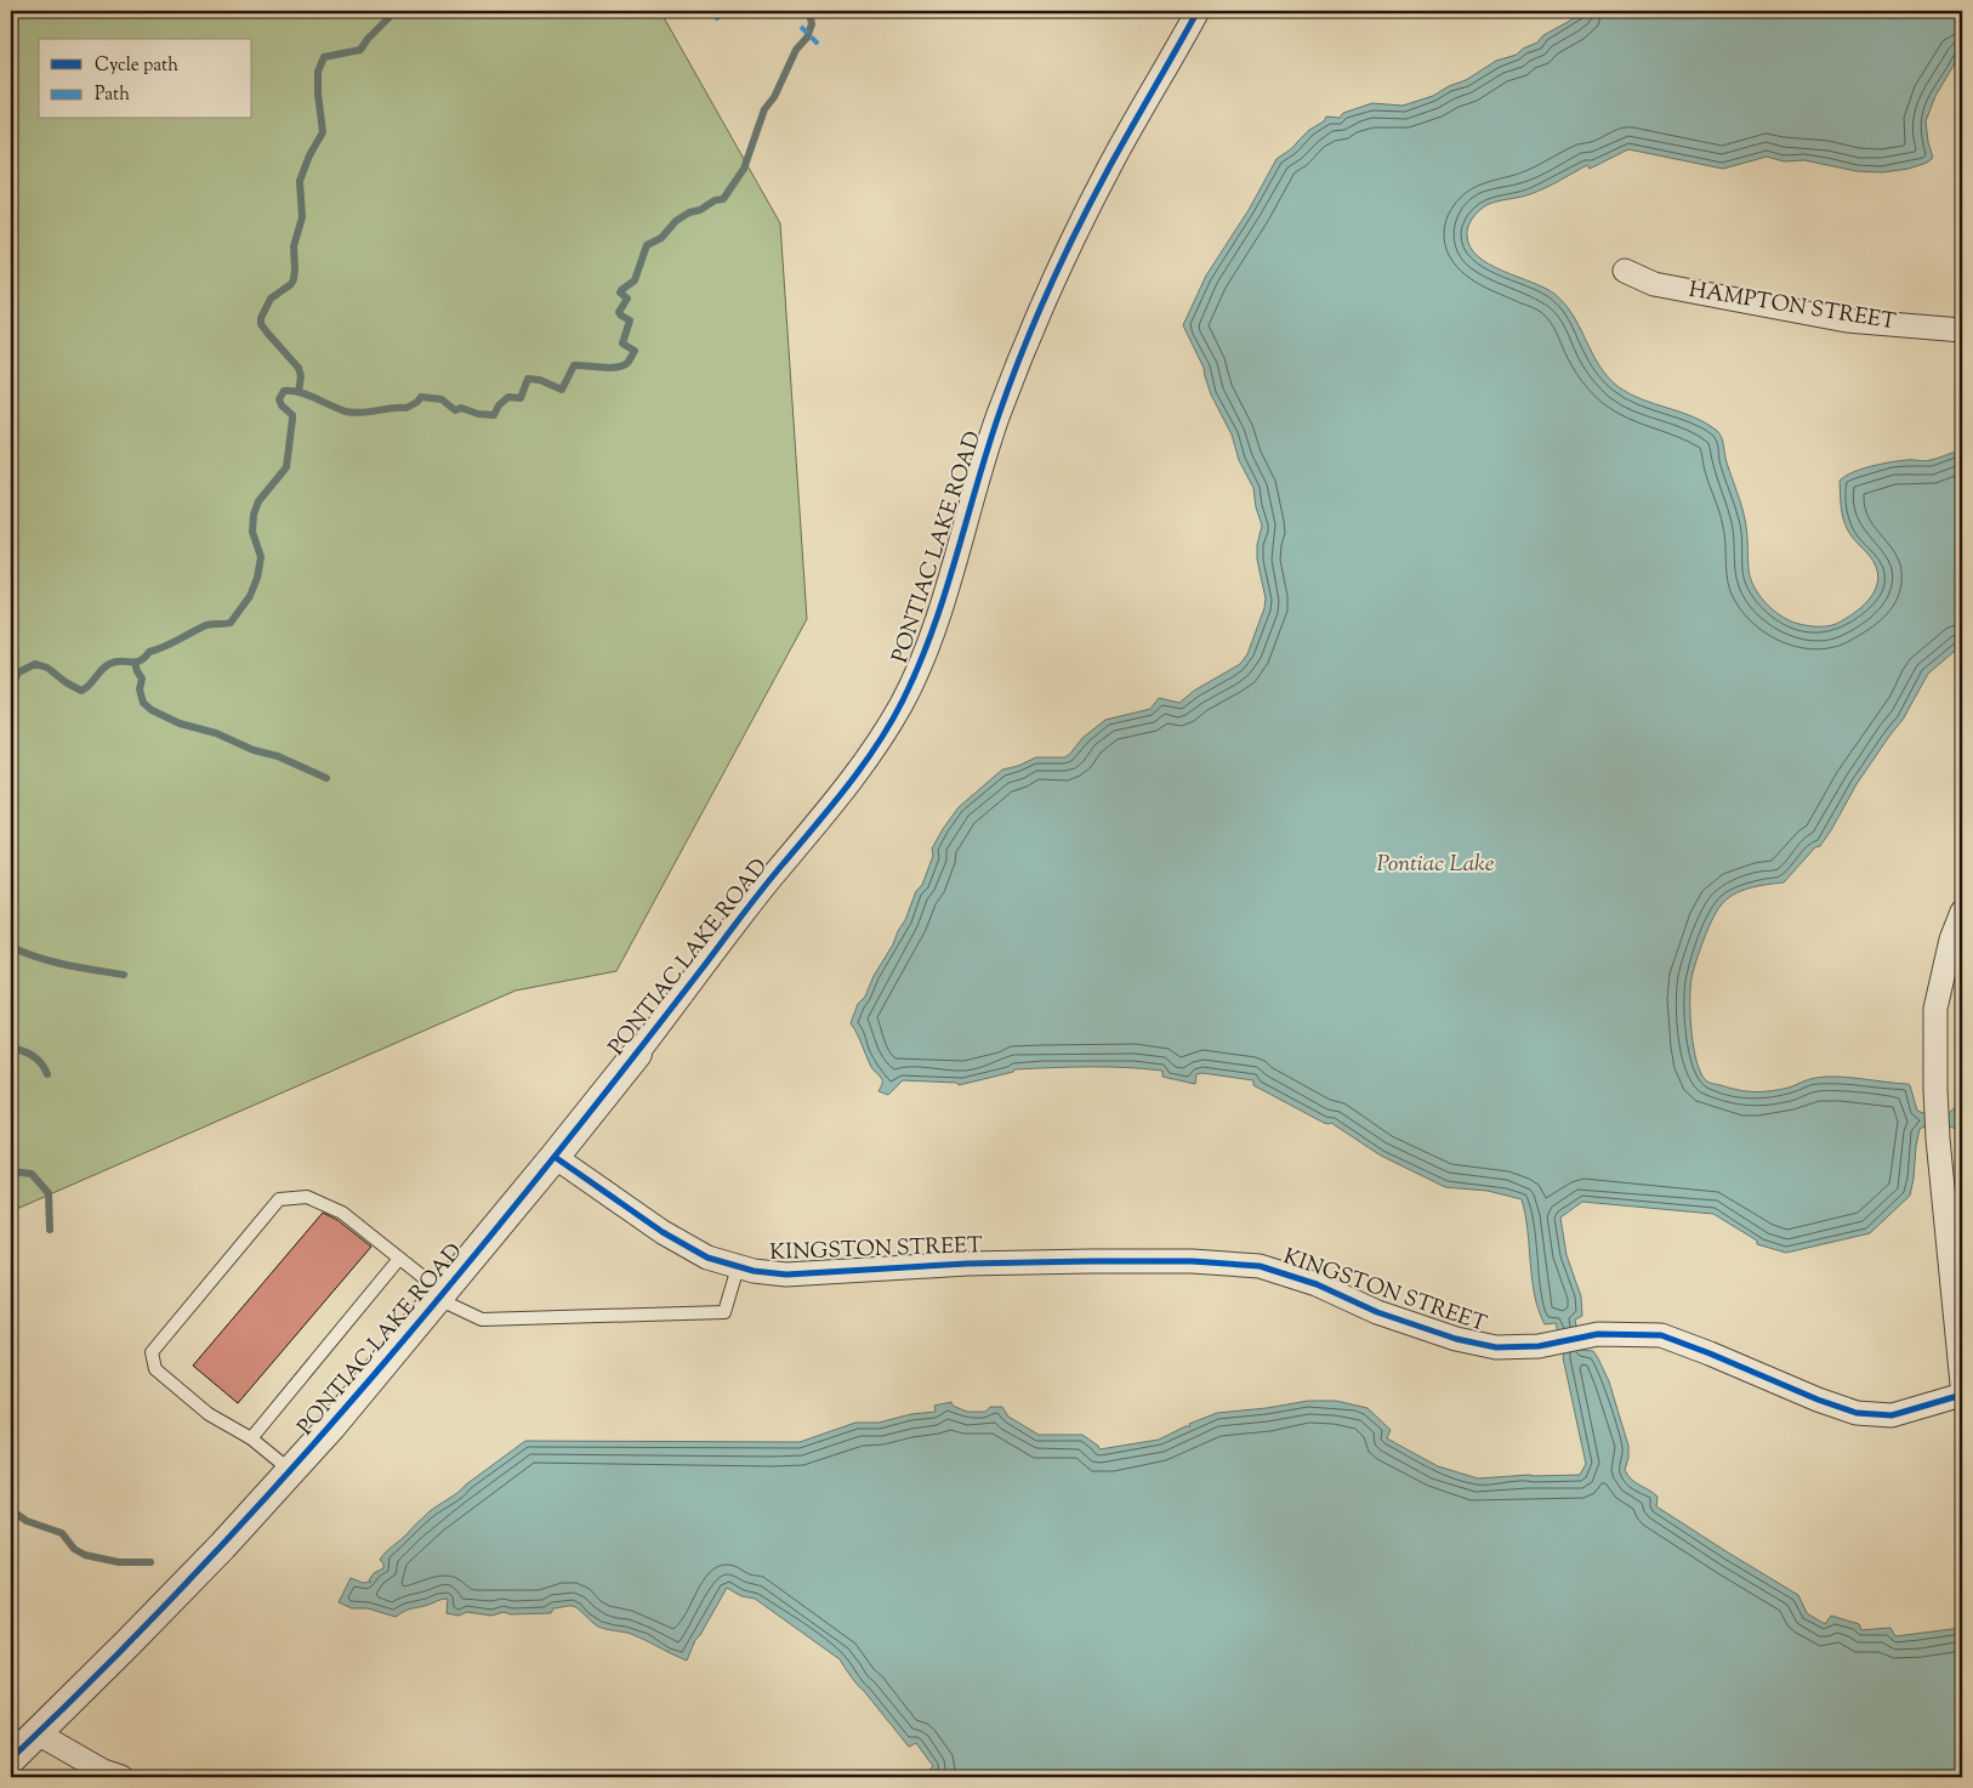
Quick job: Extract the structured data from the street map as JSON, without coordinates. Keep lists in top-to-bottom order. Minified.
{"streets":{"street":["HAMPTON STREET","PONTIAC LAKE ROAD","KINGSTON STREET"]},"crossings":[["PONTIAC LAKE ROAD","KINGSTON STREET"]],"water":["Pontiac Lake"],"legend":["Cycle path","Path"]}
